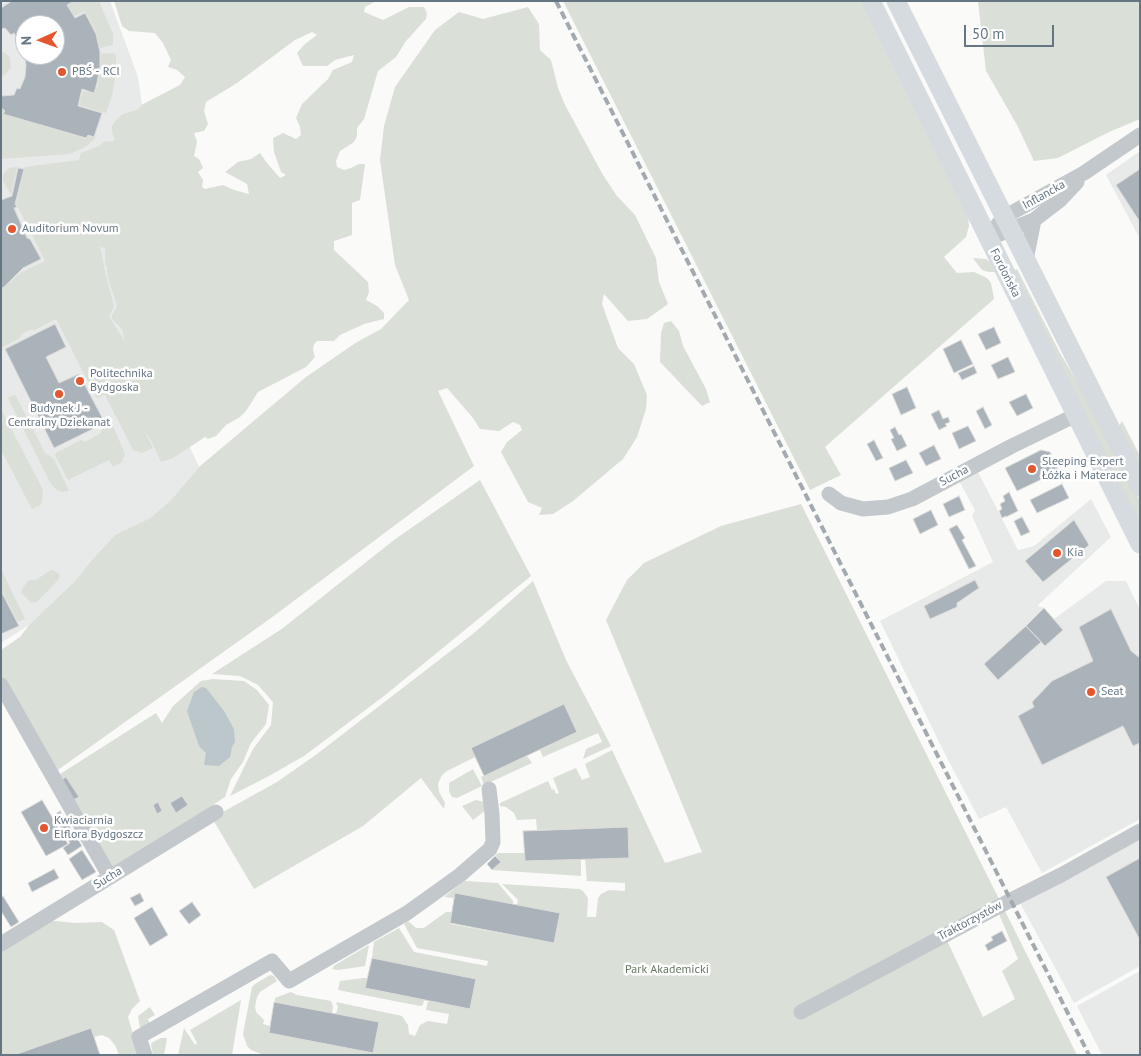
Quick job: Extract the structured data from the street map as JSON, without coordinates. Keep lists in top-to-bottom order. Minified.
{"streets":{"main road":["Fordońska"],"street":["Inflancka","Sucha","Traktorzystów"]},"crossings":[["Inflancka","Fordońska"],["Fordońska","Sucha"]],"parks":["Park Akademicki"],"places":["PBŚ - RCI","Auditorium Novum","Politechnika Bydgoska","Budynek J - Centralny Dziekanat","Sleeping Expert Łóżka i Materace","Kia","Seat","Kwiaciarnia Elflora Bydgoszcz"],"scale_bar":"50 m","north":"left"}
